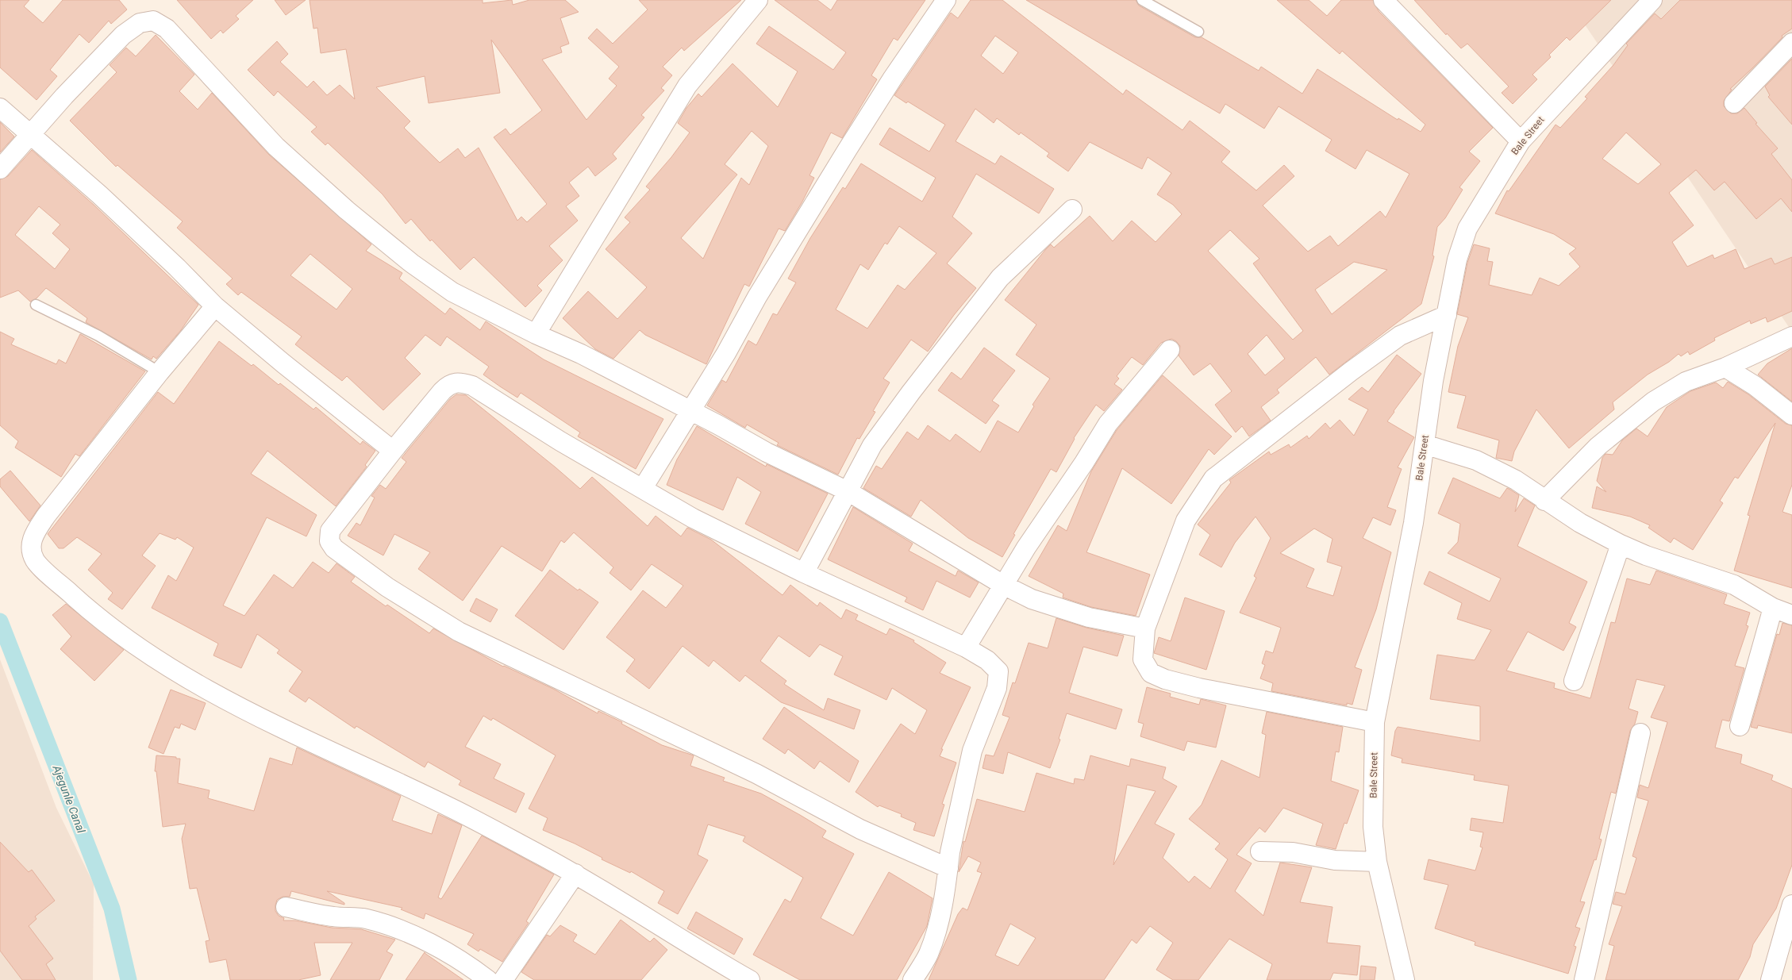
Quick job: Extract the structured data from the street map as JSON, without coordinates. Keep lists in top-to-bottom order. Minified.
{"streets":{"street":["Bale Street"]},"water":["Ajegunle Canal"]}
